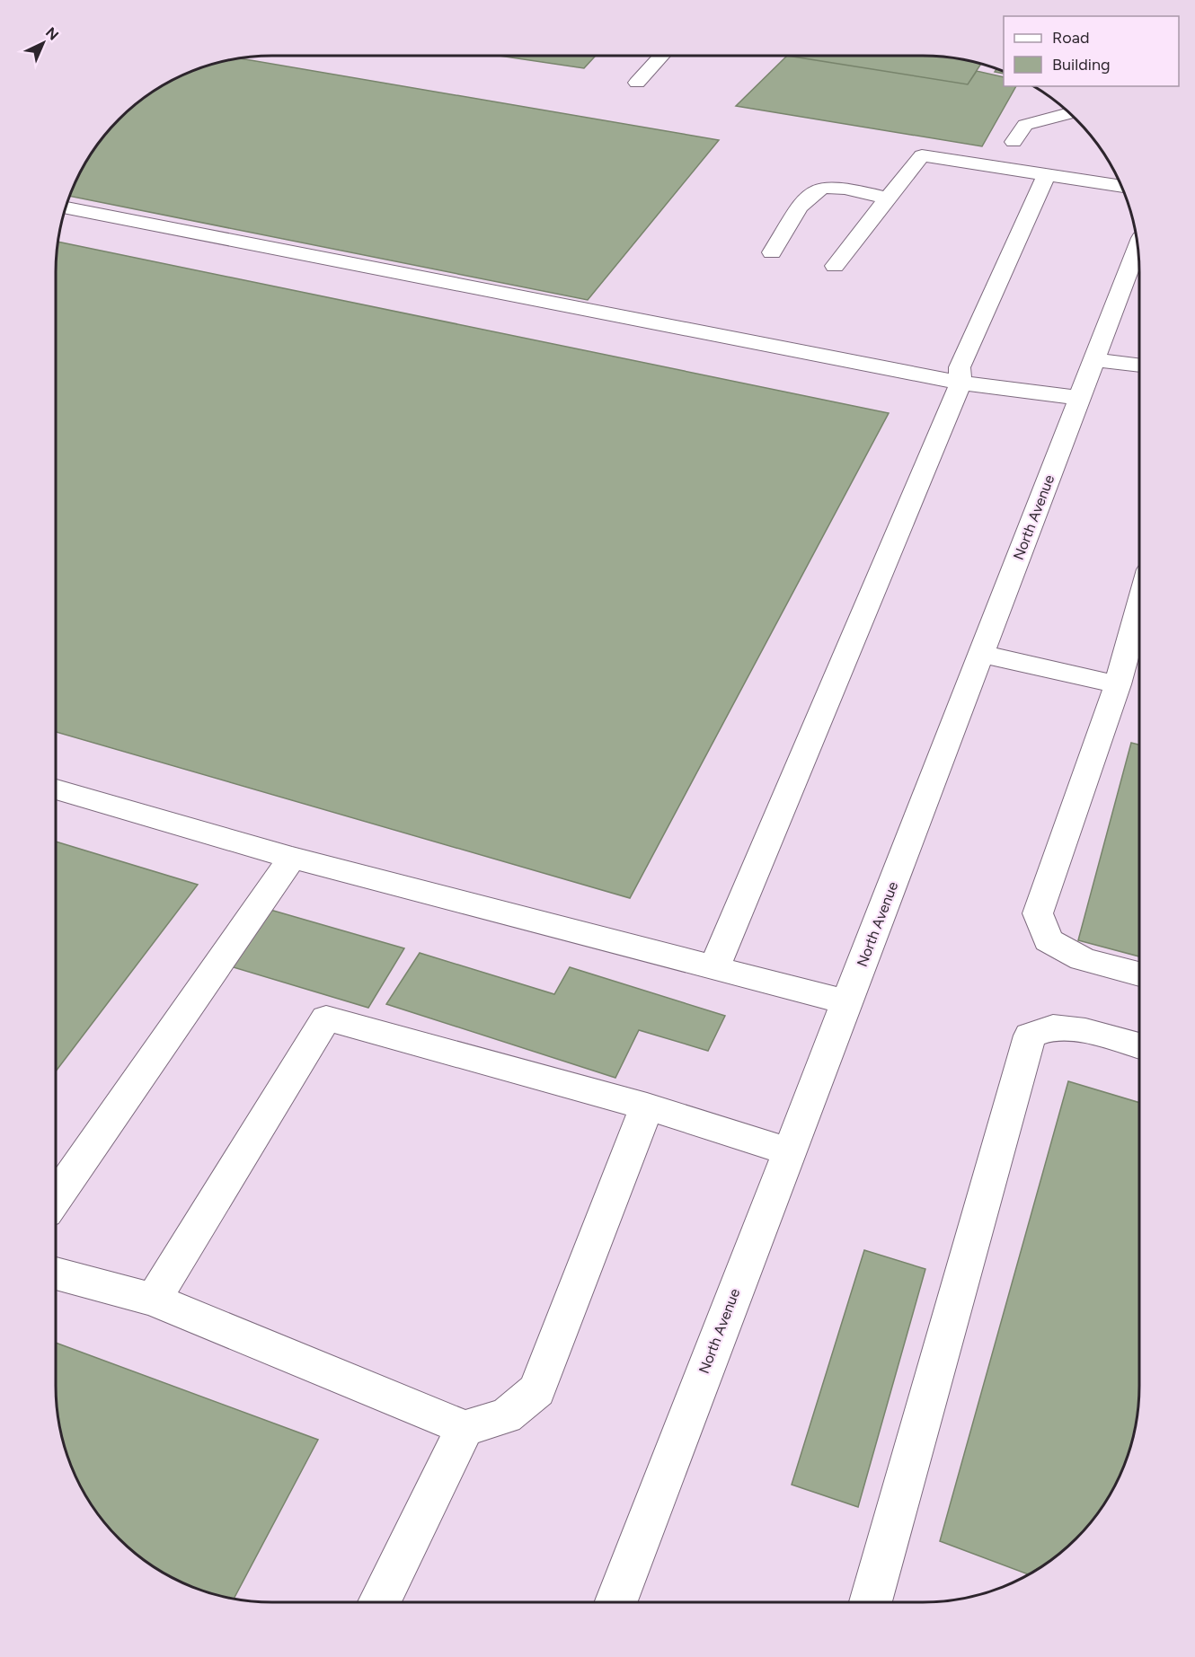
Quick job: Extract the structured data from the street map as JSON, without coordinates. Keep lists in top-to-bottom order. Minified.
{"streets":{"street":["North Avenue"]},"legend":["Road","Building"],"north":"top right"}
